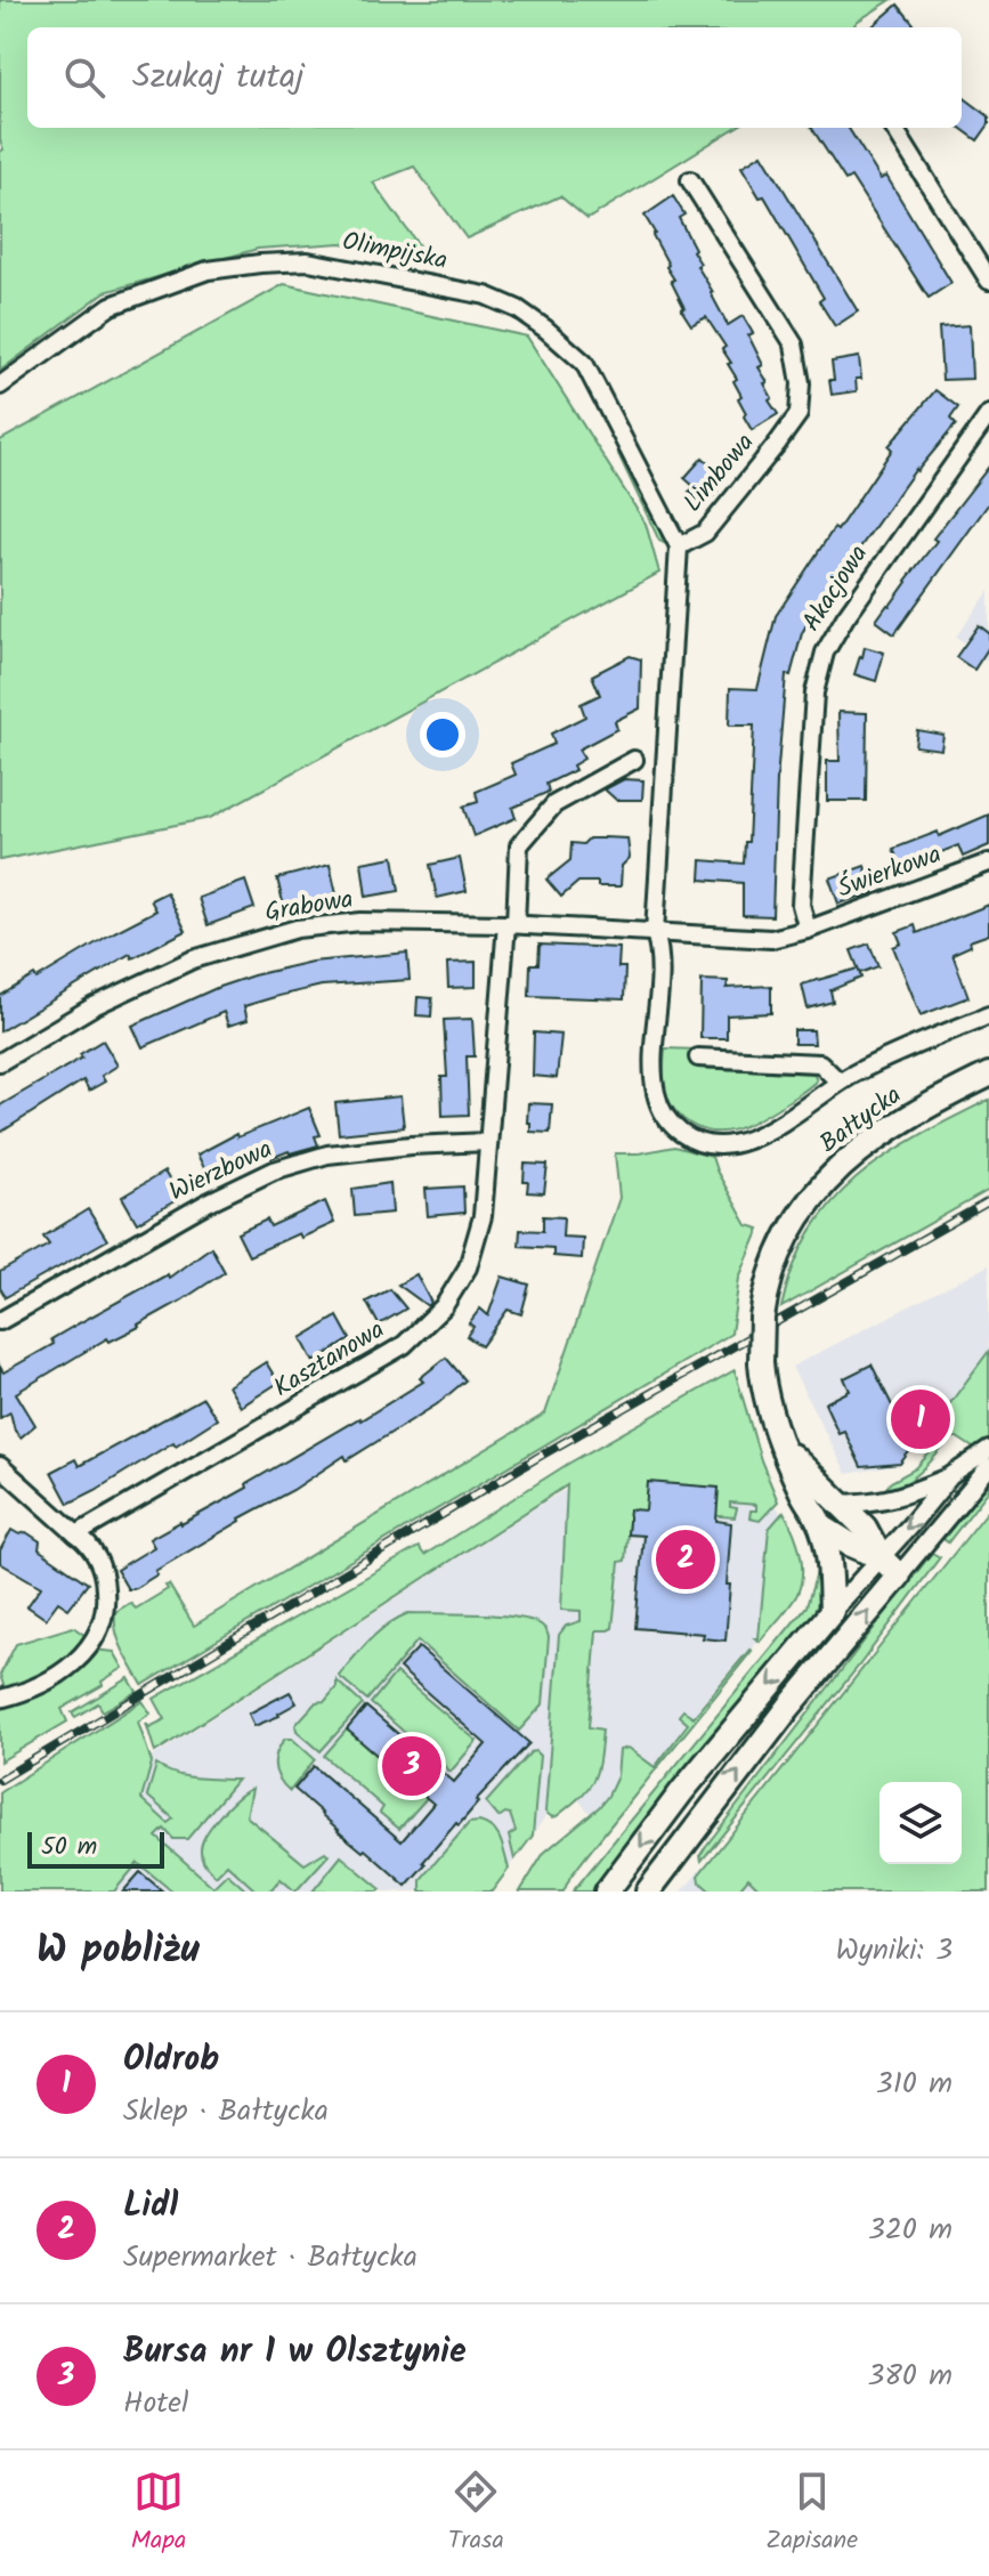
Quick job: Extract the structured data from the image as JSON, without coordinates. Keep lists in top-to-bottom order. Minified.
{"streets":{"main road":["Bałtycka"],"street":["Olimpijska","Limbowa","Akacjowa","Świerkowa","Grabowa","Wierzbowa","Kasztanowa"]},"crossings":[["Olimpijska","Limbowa"],["Limbowa","Grabowa"],["Akacjowa","Świerkowa"],["Akacjowa","Grabowa"],["Świerkowa","Grabowa"],["Grabowa","Kasztanowa"],["Wierzbowa","Kasztanowa"]],"scale_bar":"50 m","page":{"search":"Szukaj tutaj","pins":["1","2","3"],"scale":"50 m","heading":["W pobliżu","Wyniki: 3"],"list":[{"mark":"1","name":"Oldrob","note":"Sklep · Bałtycka","value":"310 m"},{"mark":"2","name":"Lidl","note":"Supermarket · Bałtycka","value":"320 m"},{"mark":"3","name":"Bursa nr 1 w Olsztynie","note":"Hotel","value":"380 m"}],"nav":["Mapa","Trasa","Zapisane"]}}
